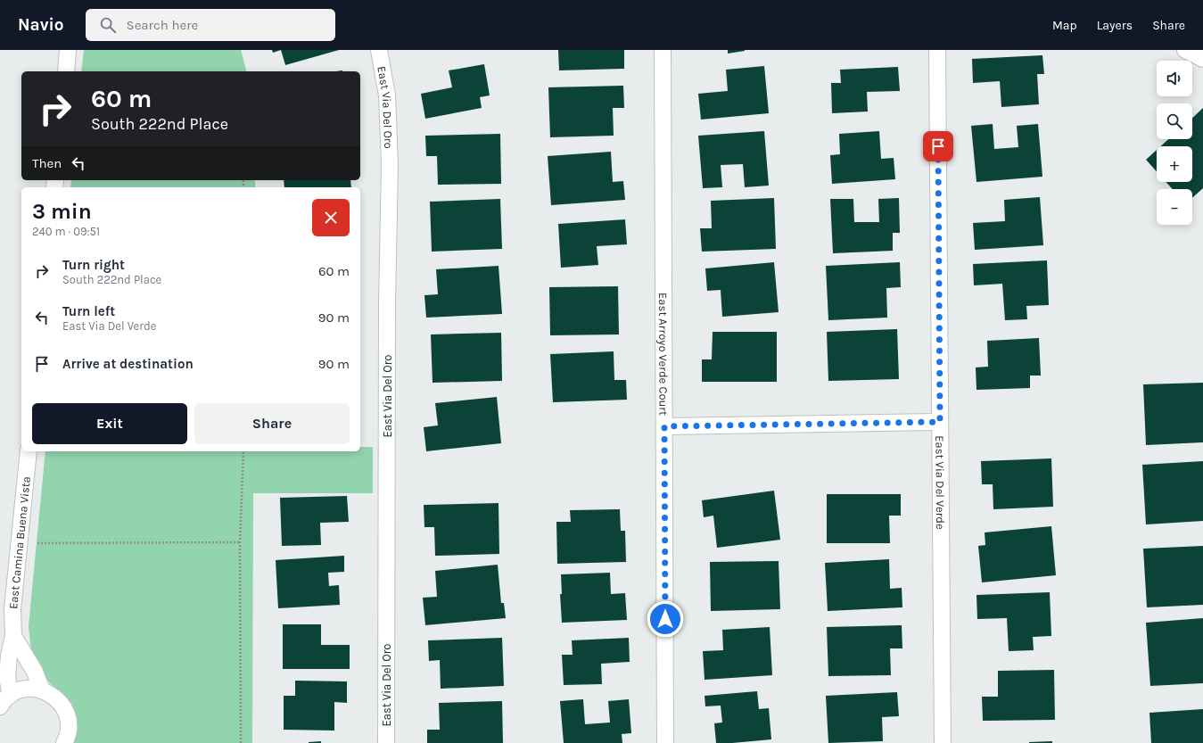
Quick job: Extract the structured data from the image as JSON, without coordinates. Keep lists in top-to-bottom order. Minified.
{"streets":{"street":["East Via Del Oro","East Arroyo Verde Court","East Via Del Verde","East Camina Buena Vista"]},"page":{"header":"Navio","search":"Search here","nav":["Map","Layers","Share"],"map_buttons":["+","−"],"turn":["60 m","South 222nd Place"],"then":"Then","heading":["3 min","240 m · 09:51"],"list":[{"name":"Turn right","note":"South 222nd Place","value":"60 m"},{"name":"Turn left","note":"East Via Del Verde","value":"90 m"},{"name":"Arrive at destination","value":"90 m"}],"buttons":["Exit","Share"]}}
